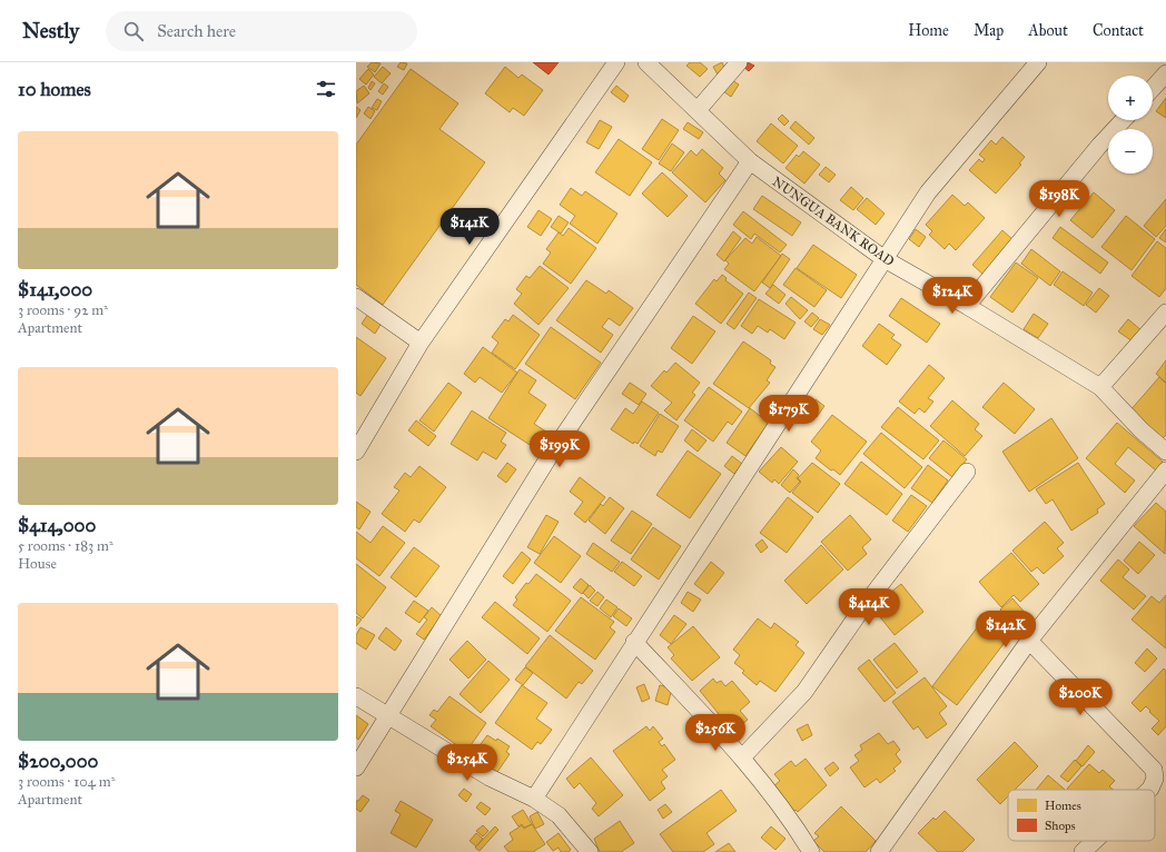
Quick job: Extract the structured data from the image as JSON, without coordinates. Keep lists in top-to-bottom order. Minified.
{"streets":{"street":["NUNGUA BANK ROAD"]},"legend":["Homes","Shops"],"page":{"header":"Nestly","search":"Search here","nav":["Home","Map","About","Contact"],"heading":"10 homes","map_buttons":["+","−"],"list":[{"name":"$141,000","note":"3 rooms · 92 m² · Apartment"},{"name":"$414,000","note":"5 rooms · 183 m² · House"},{"name":"$200,000","note":"3 rooms · 104 m² · Apartment"}],"price":["$198K","$141K","$124K","$179K","$199K","$414K","$142K","$200K","$256K","$254K"]}}
